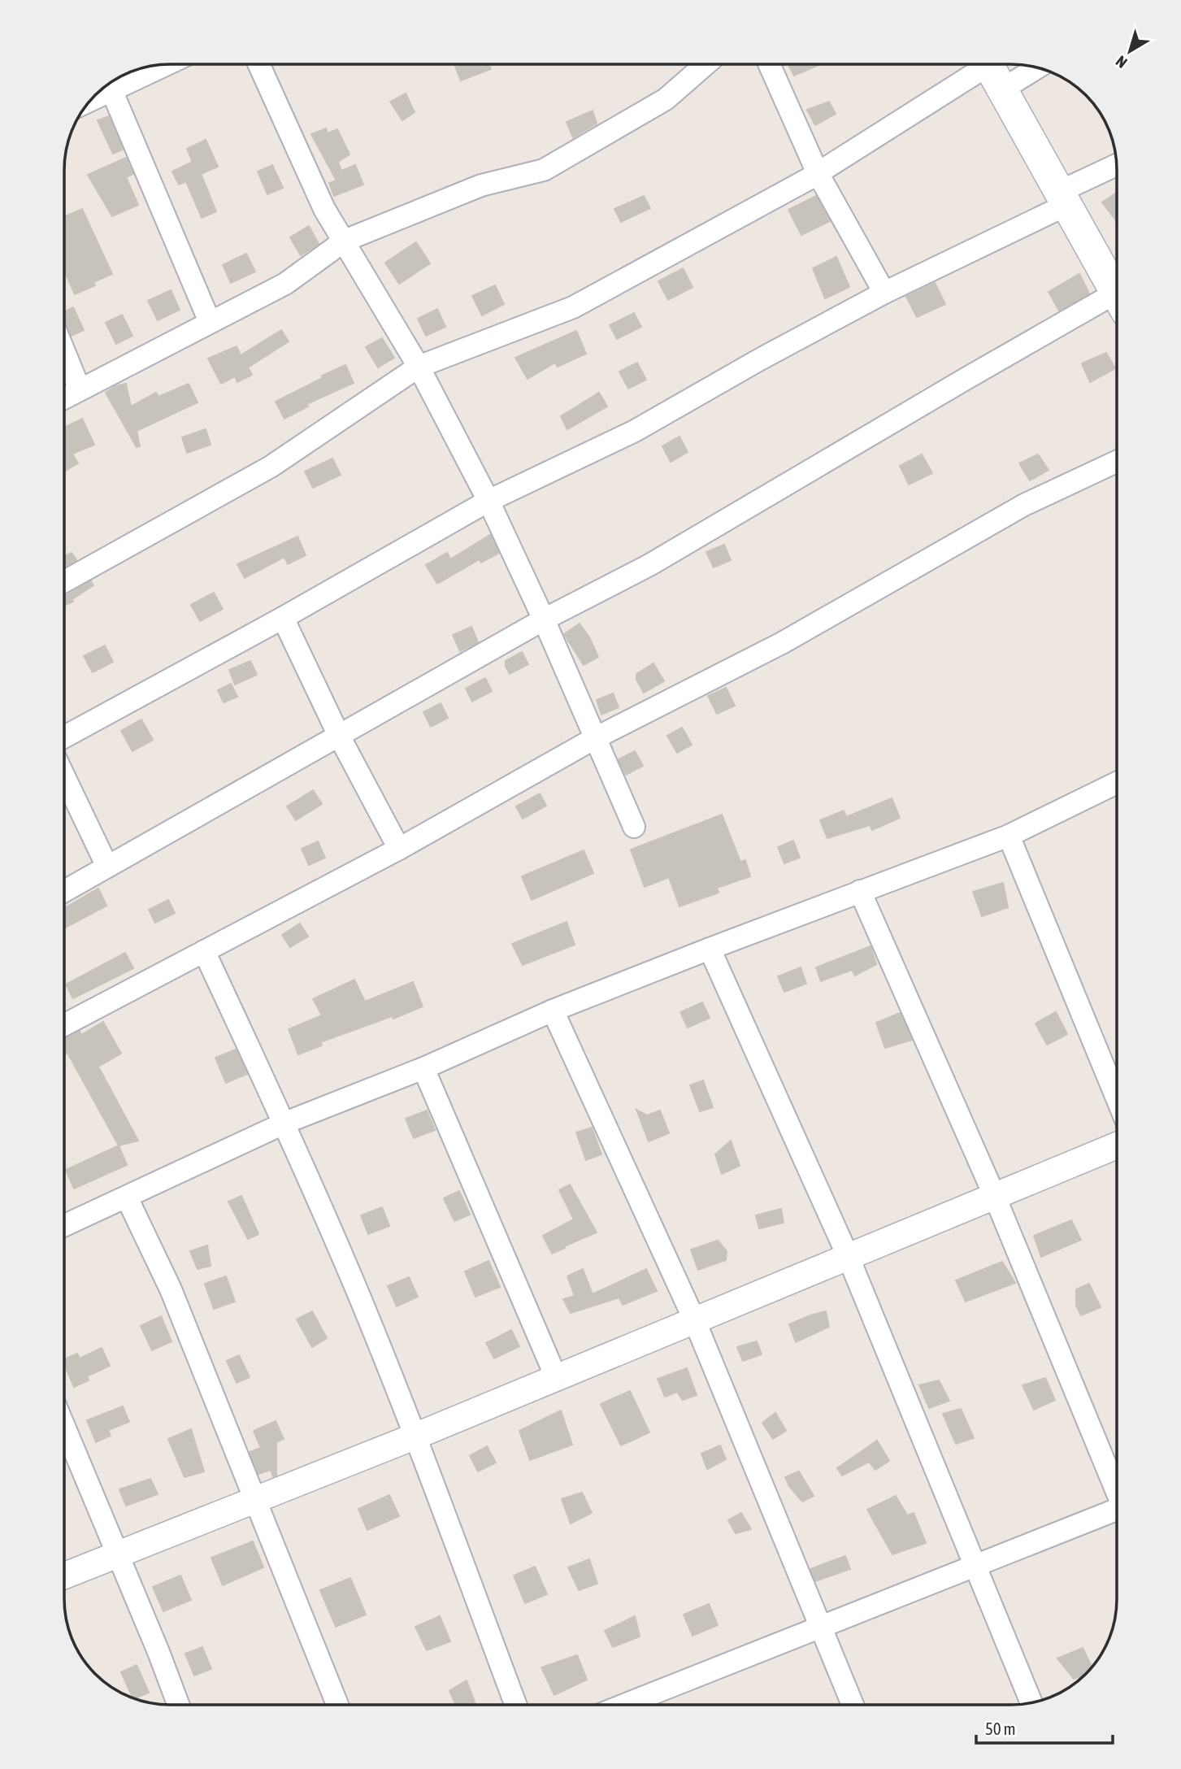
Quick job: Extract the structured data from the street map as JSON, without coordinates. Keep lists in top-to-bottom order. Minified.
{"scale_bar":"50 m","north":"bottom left"}
